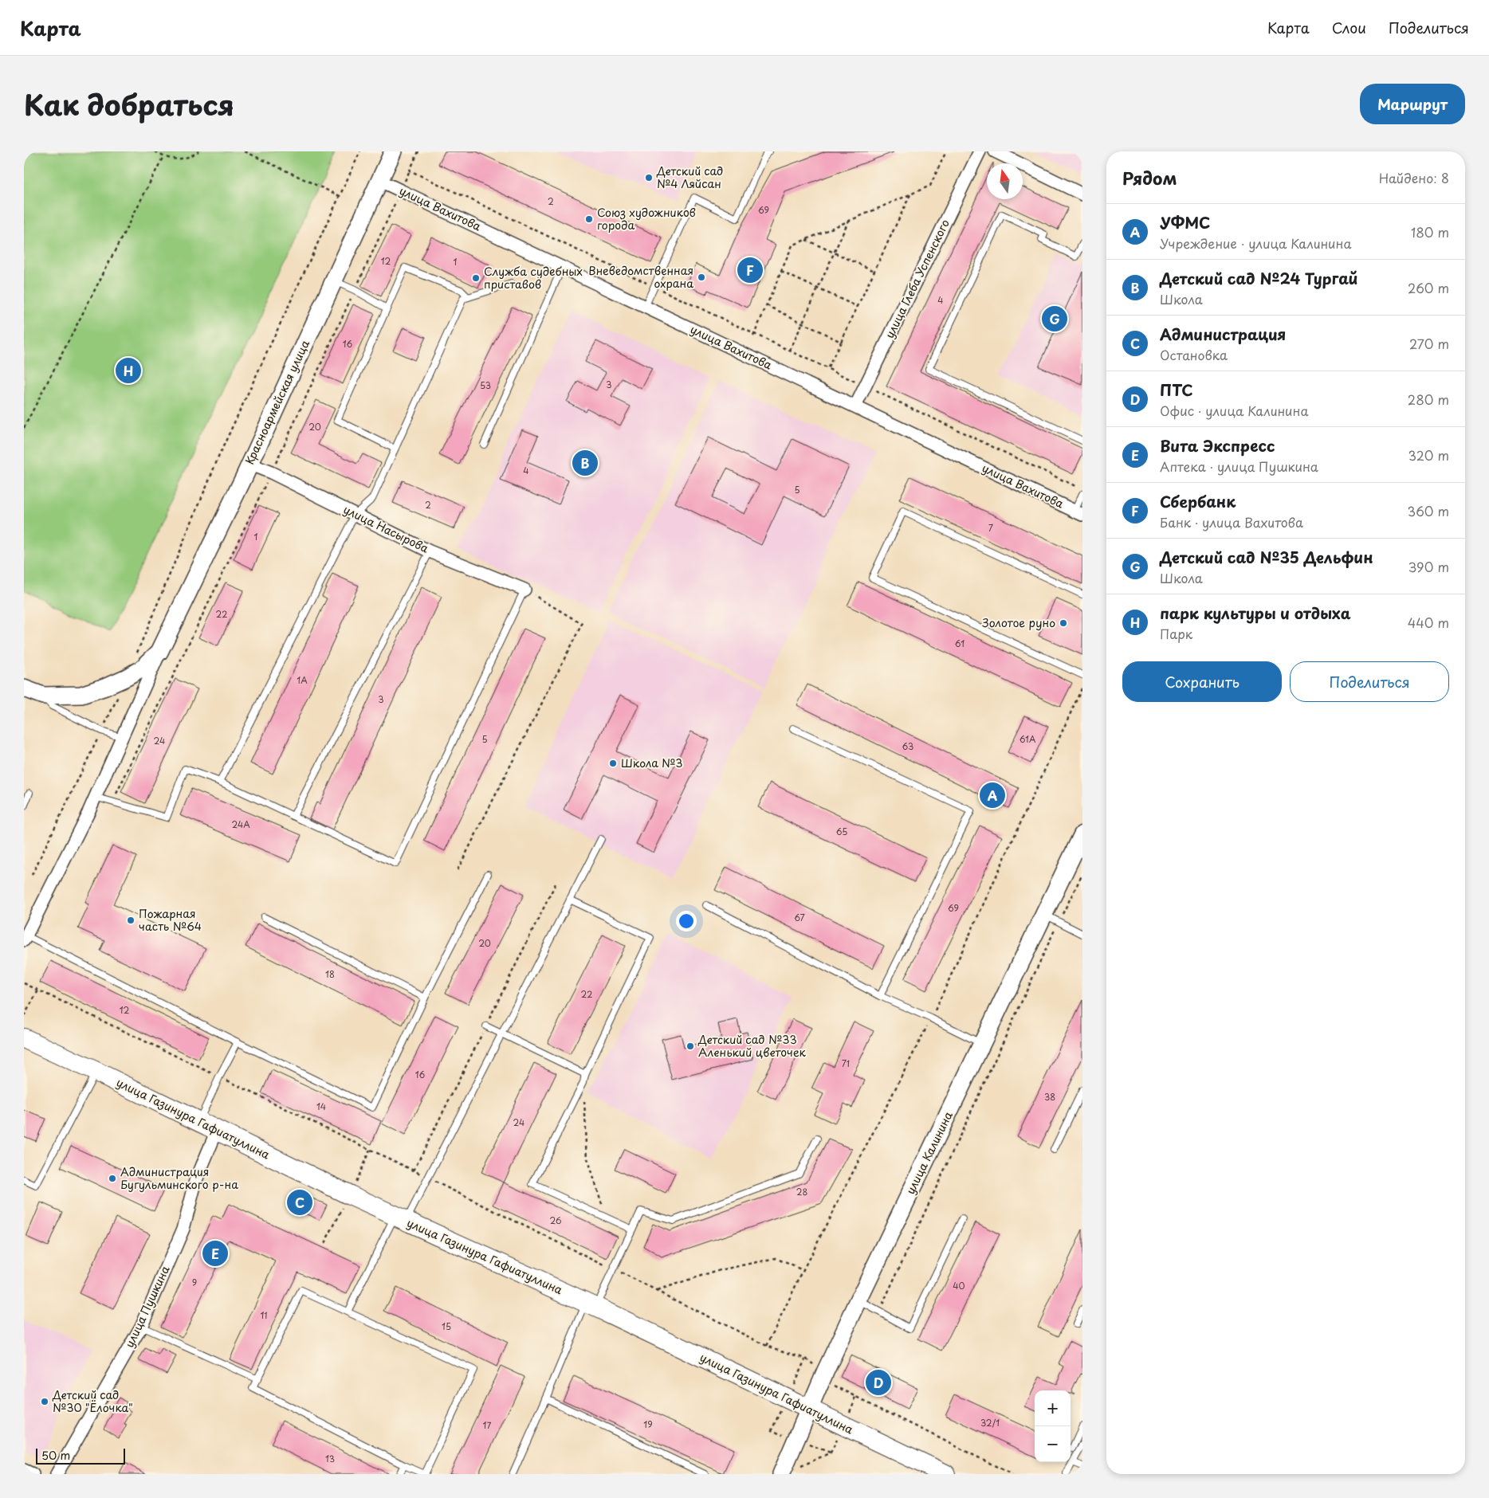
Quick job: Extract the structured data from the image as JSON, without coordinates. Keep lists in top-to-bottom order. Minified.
{"streets":{"main road":["улица Газинура Гафиатуллина"],"street":["улица Вахитова","улица Глеба Успенского","Красноармейская улица","улица Насырова","улица Калинина","улица Пушкина"]},"crossings":[["улица Вахитова","улица Глеба Успенского"],["улица Вахитова","Красноармейская улица"],["Красноармейская улица","улица Насырова"],["улица Газинура Гафиатуллина","улица Калинина"],["улица Газинура Гафиатуллина","улица Пушкина"]],"places":["Детский сад №4 Ляйсан","Союз художников города","Вневедомственная охрана","Служба судебных приставов","Золотое руно","Школа №3","Пожарная часть №64","Детский сад №33 Аленький цветочек","Администрация Бугульминского р-на","Детский сад №30 \"Ёлочка\""],"house_numbers":["2","69","12","1","4","16","3","53","20","4","5","2","7","1","22","61","1А","3","5","61А","24","63","24А","65","69","67","20","18","22","12","71","16","38","14","24","28","26","9","40","11","15","32/1","19","17","13"],"scale_bar":"50 m","north":"top","page":{"header":"Карта","nav":["Карта","Слои","Поделиться"],"title":"Как добраться","buttons":["Маршрут",["Сохранить","Поделиться"]],"heading":["Рядом","Найдено: 8"],"list":[{"mark":"A","name":"УФМС","note":"Учреждение · улица Калинина","value":"180 m"},{"mark":"B","name":"Детский сад №24 Тургай","note":"Школа","value":"260 m"},{"mark":"C","name":"Администрация","note":"Остановка","value":"270 m"},{"mark":"D","name":"ПТС","note":"Офис · улица Калинина","value":"280 m"},{"mark":"E","name":"Вита Экспресс","note":"Аптека · улица Пушкина","value":"320 m"},{"mark":"F","name":"Сбербанк","note":"Банк · улица Вахитова","value":"360 m"},{"mark":"G","name":"Детский сад №35 Дельфин","note":"Школа","value":"390 m"},{"mark":"H","name":"парк культуры и отдыха","note":"Парк","value":"440 m"}],"pins":["F","G","H","B","A","C","E","D"],"map_buttons":["+","−"],"scale":"50 m"}}
